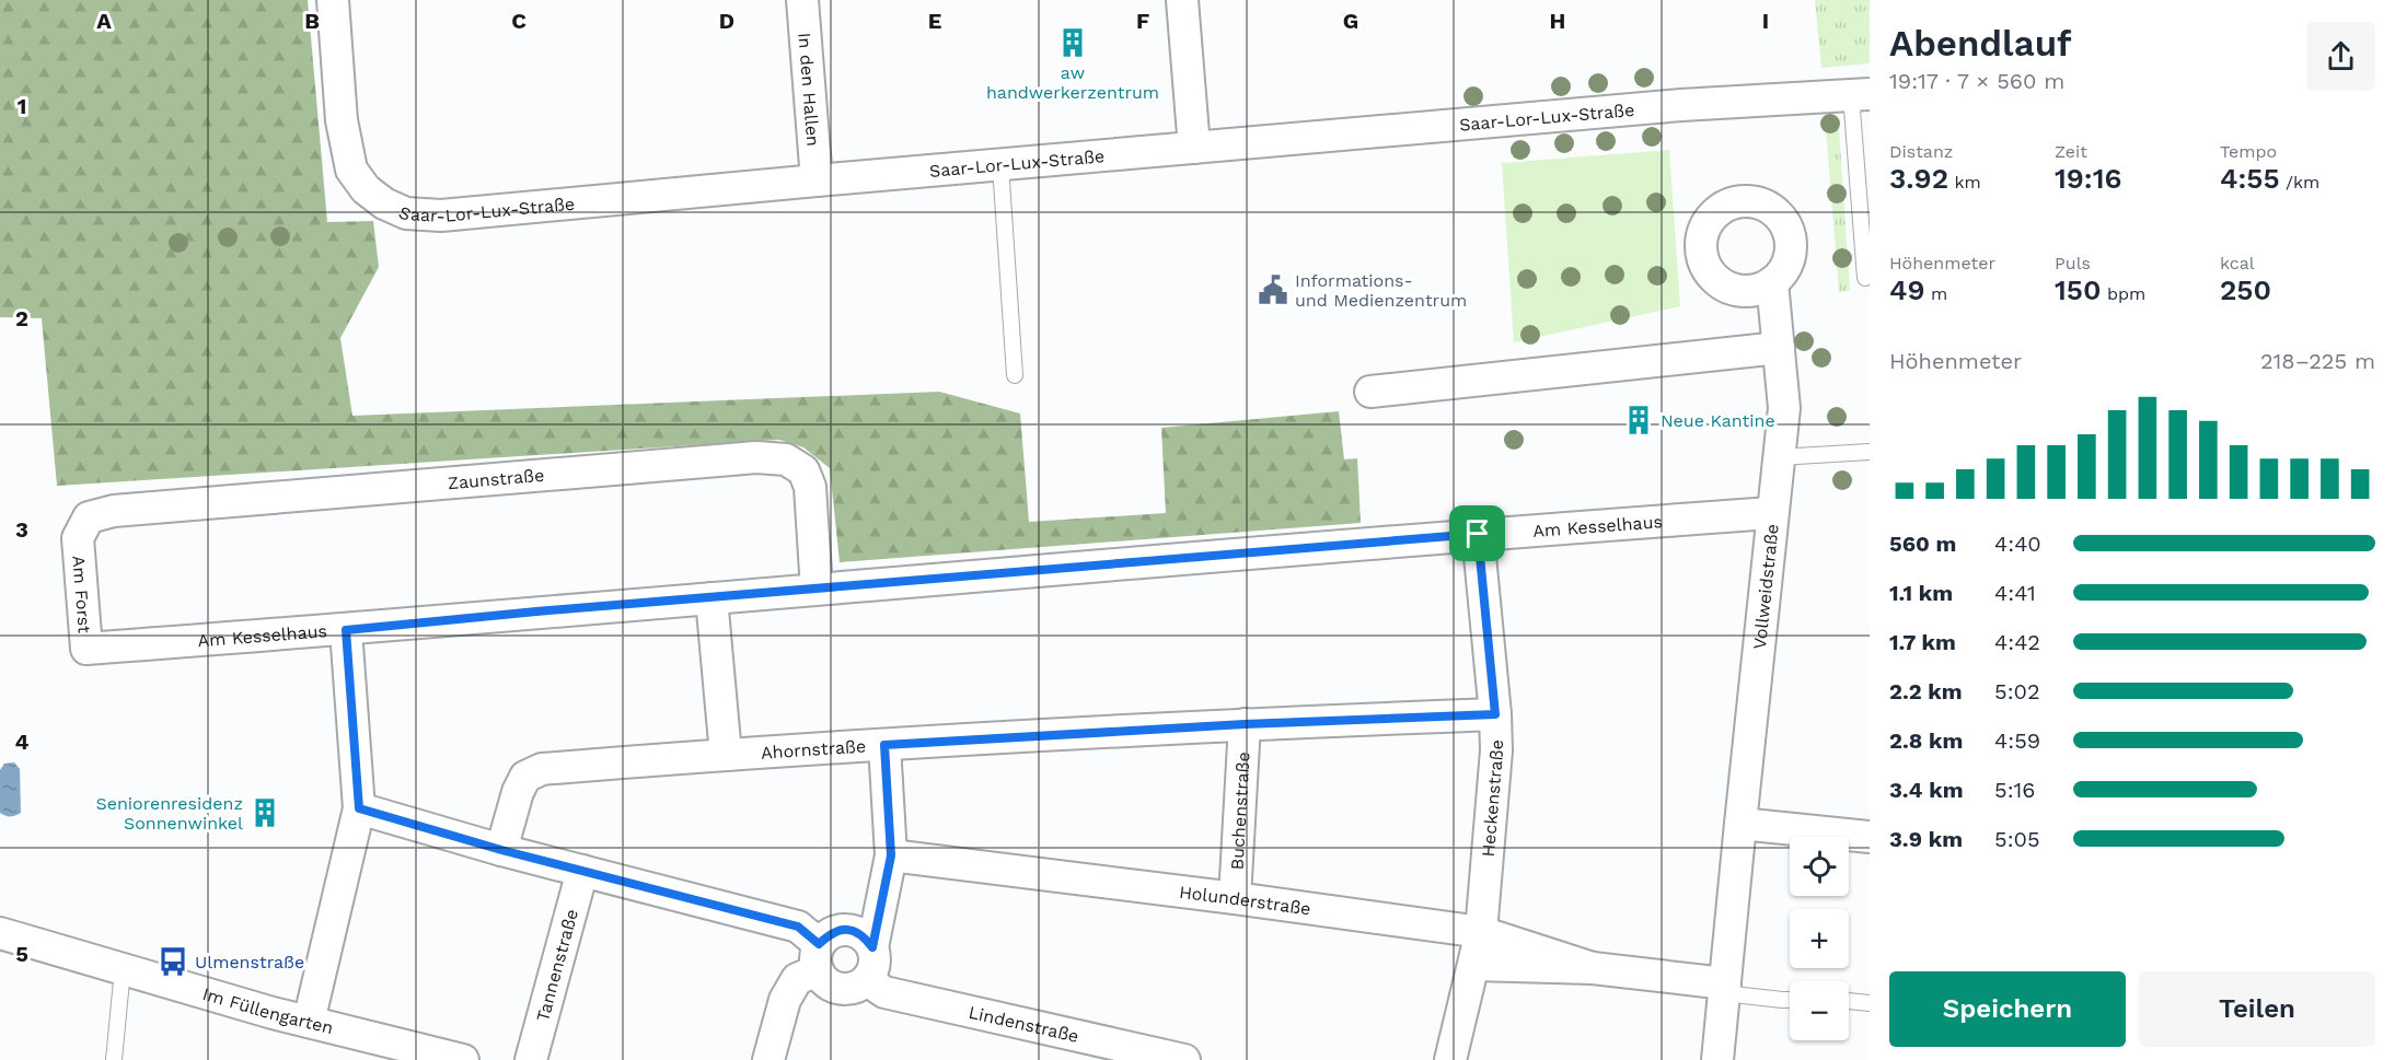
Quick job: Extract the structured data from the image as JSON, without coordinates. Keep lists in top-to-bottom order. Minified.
{"streets":{"street":["In den Hallen","Saar-Lor-Lux-Straße","Zaunstraße","Am Kesselhaus","Vollweidstraße","Am Forst","Ahornstraße","Heckenstraße","Buchenstraße","Holunderstraße","Tannenstraße","Im Füllengarten","Lindenstraße"]},"crossings":[["In den Hallen","Saar-Lor-Lux-Straße"],["Zaunstraße","Am Kesselhaus"],["Zaunstraße","Am Forst"],["Am Kesselhaus","Vollweidstraße"],["Am Kesselhaus","Am Forst"],["Am Kesselhaus","Heckenstraße"],["Vollweidstraße","Holunderstraße"],["Ahornstraße","Heckenstraße"],["Ahornstraße","Buchenstraße"],["Heckenstraße","Holunderstraße"],["Buchenstraße","Holunderstraße"]],"places":{"building":["aw handwerkerzentrum","Neue Kantine","Seniorenresidenz Sonnenwinkel"],"public building":["Informations- und Medienzentrum"],"bus stop":["Ulmenstraße"]},"page":{"heading":["Abendlauf","19:17 · 7 × 560 m"],"stats":[["Distanz","3.92 km"],["Zeit","19:16"],["Tempo","4:55 /km"],["Höhenmeter","49 m"],["Puls","150 bpm"],["kcal","250"]],"chart":["Höhenmeter","218–225 m"],"list":[{"name":"560 m","note":"4:40"},{"name":"1.1 km","note":"4:41"},{"name":"1.7 km","note":"4:42"},{"name":"2.2 km","note":"5:02"},{"name":"2.8 km","note":"4:59"},{"name":"3.4 km","note":"5:16"},{"name":"3.9 km","note":"5:05"}],"map_buttons":["+","−"],"buttons":["Speichern","Teilen"]},"grid":{"columns":["A","B","C","D","E","F","G","H","I"],"rows":["1","2","3","4","5"]}}
